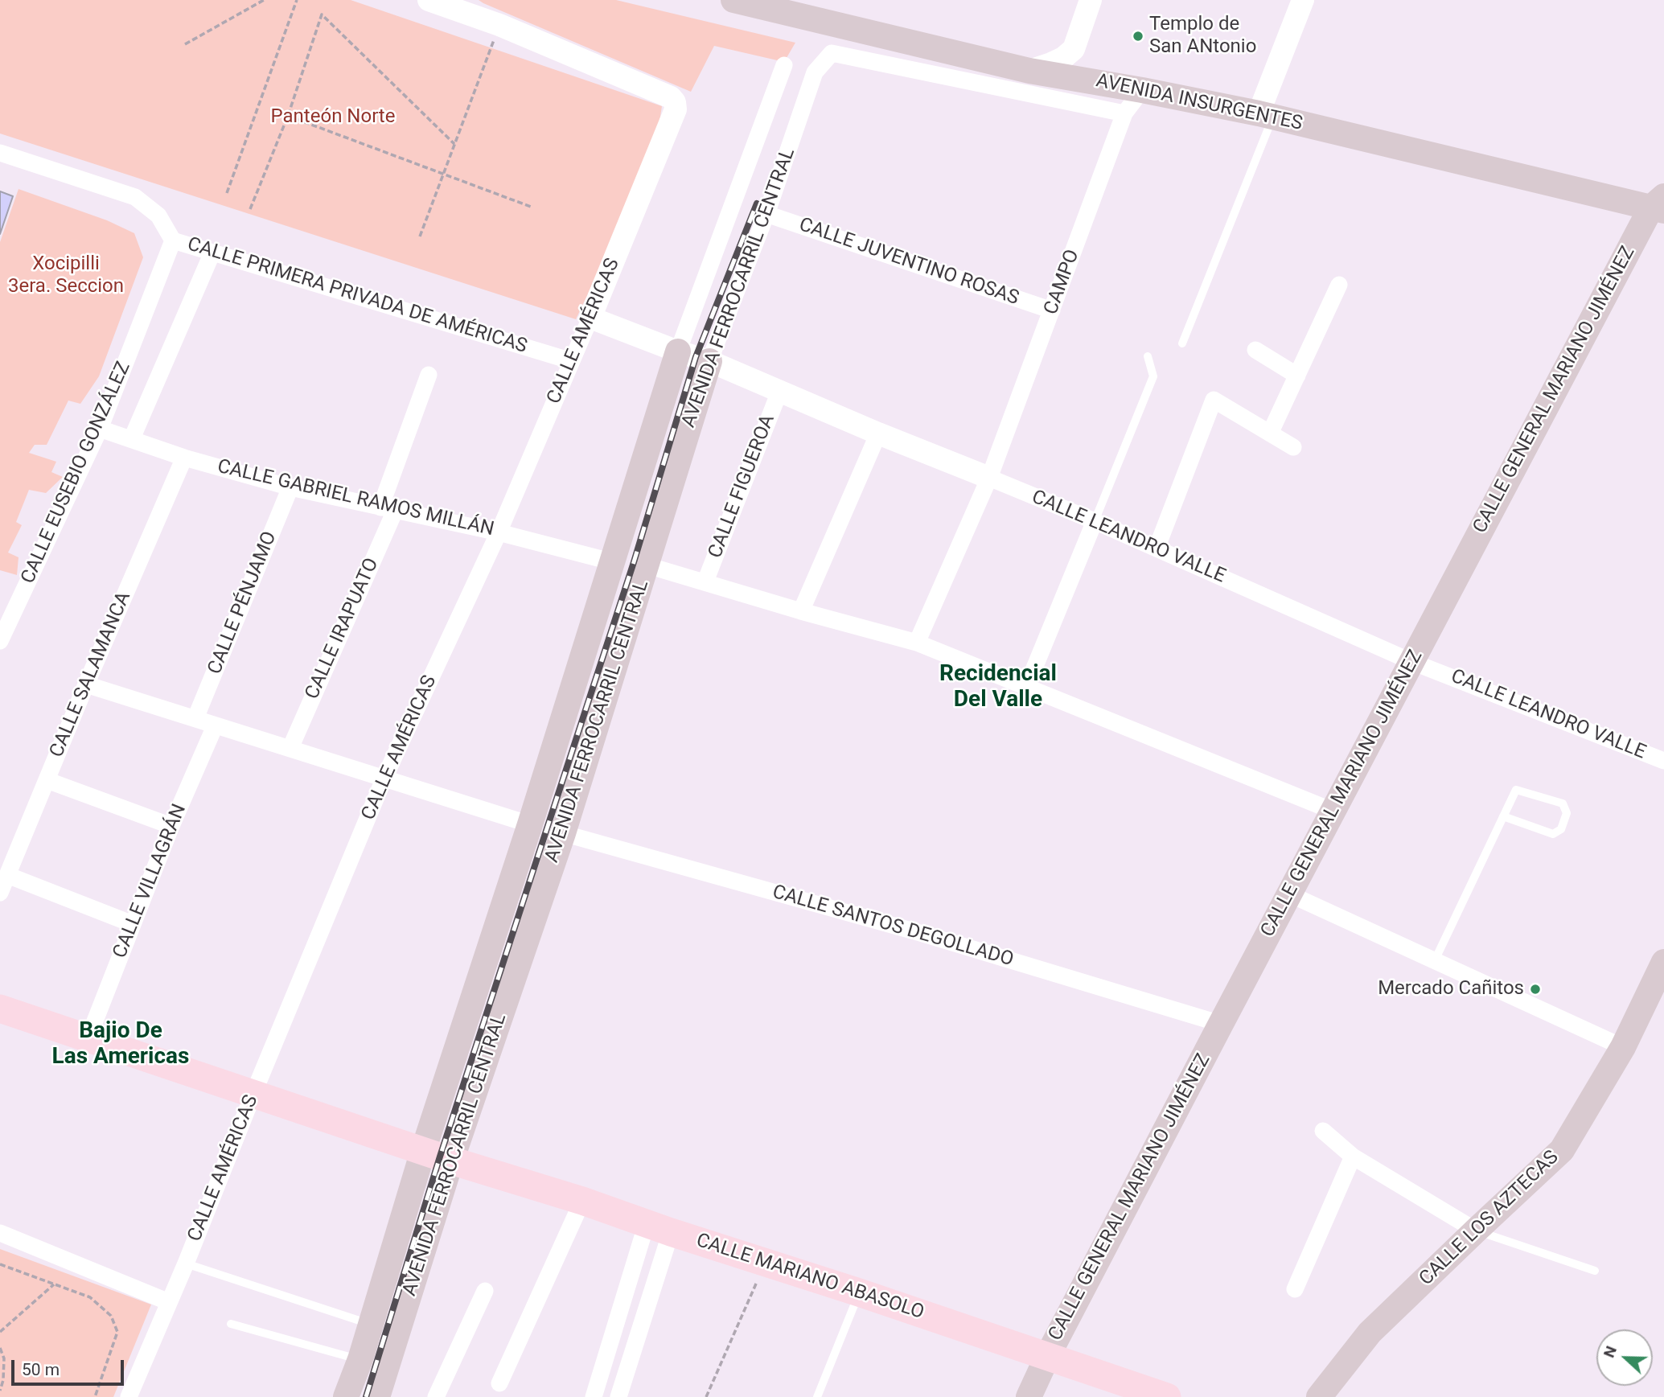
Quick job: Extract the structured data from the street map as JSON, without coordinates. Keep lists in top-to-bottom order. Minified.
{"streets":{"main road":["AVENIDA INSURGENTES","AVENIDA FERROCARRIL CENTRAL","CALLE GENERAL MARIANO JIMÉNEZ","CALLE LOS AZTECAS","CALLE MARIANO ABASOLO"],"street":["CALLE JUVENTINO ROSAS","CAMPO","CALLE PRIMERA PRIVADA DE AMÉRICAS","CALLE AMÉRICAS","CALLE EUSEBIO GONZÁLEZ","CALLE FIGUEROA","CALLE GABRIEL RAMOS MILLÁN","CALLE LEANDRO VALLE","CALLE PÉNJAMO","CALLE IRAPUATO","CALLE SALAMANCA","CALLE VILLAGRÁN","CALLE SANTOS DEGOLLADO"]},"crossings":[["AVENIDA INSURGENTES","CAMPO"],["AVENIDA INSURGENTES","CALLE GENERAL MARIANO JIMÉNEZ"],["CALLE JUVENTINO ROSAS","CAMPO"],["CALLE JUVENTINO ROSAS","AVENIDA FERROCARRIL CENTRAL"],["CAMPO","AVENIDA FERROCARRIL CENTRAL"],["CAMPO","CALLE LEANDRO VALLE"],["AVENIDA FERROCARRIL CENTRAL","CALLE GABRIEL RAMOS MILLÁN"],["AVENIDA FERROCARRIL CENTRAL","CALLE LEANDRO VALLE"],["AVENIDA FERROCARRIL CENTRAL","CALLE SANTOS DEGOLLADO"],["AVENIDA FERROCARRIL CENTRAL","CALLE MARIANO ABASOLO"],["CALLE PRIMERA PRIVADA DE AMÉRICAS","CALLE AMÉRICAS"],["CALLE PRIMERA PRIVADA DE AMÉRICAS","CALLE EUSEBIO GONZÁLEZ"],["CALLE AMÉRICAS","CALLE GABRIEL RAMOS MILLÁN"],["CALLE AMÉRICAS","CALLE LEANDRO VALLE"],["CALLE AMÉRICAS","CALLE MARIANO ABASOLO"],["CALLE GENERAL MARIANO JIMÉNEZ","CALLE LEANDRO VALLE"],["CALLE GENERAL MARIANO JIMÉNEZ","CALLE SANTOS DEGOLLADO"],["CALLE GENERAL MARIANO JIMÉNEZ","CALLE MARIANO ABASOLO"],["CALLE EUSEBIO GONZÁLEZ","CALLE GABRIEL RAMOS MILLÁN"],["CALLE FIGUEROA","CALLE LEANDRO VALLE"],["CALLE GABRIEL RAMOS MILLÁN","CALLE PÉNJAMO"],["CALLE GABRIEL RAMOS MILLÁN","CALLE IRAPUATO"],["CALLE GABRIEL RAMOS MILLÁN","CALLE SALAMANCA"],["CALLE VILLAGRÁN","CALLE MARIANO ABASOLO"]],"districts":["Recidencial Del Valle","Bajio De Las Americas"],"parks":["Panteón Norte","Xocipilli 3era. Seccion"],"places":["Templo de San ANtonio","Mercado Cañitos"],"scale_bar":"50 m","north":"left"}
